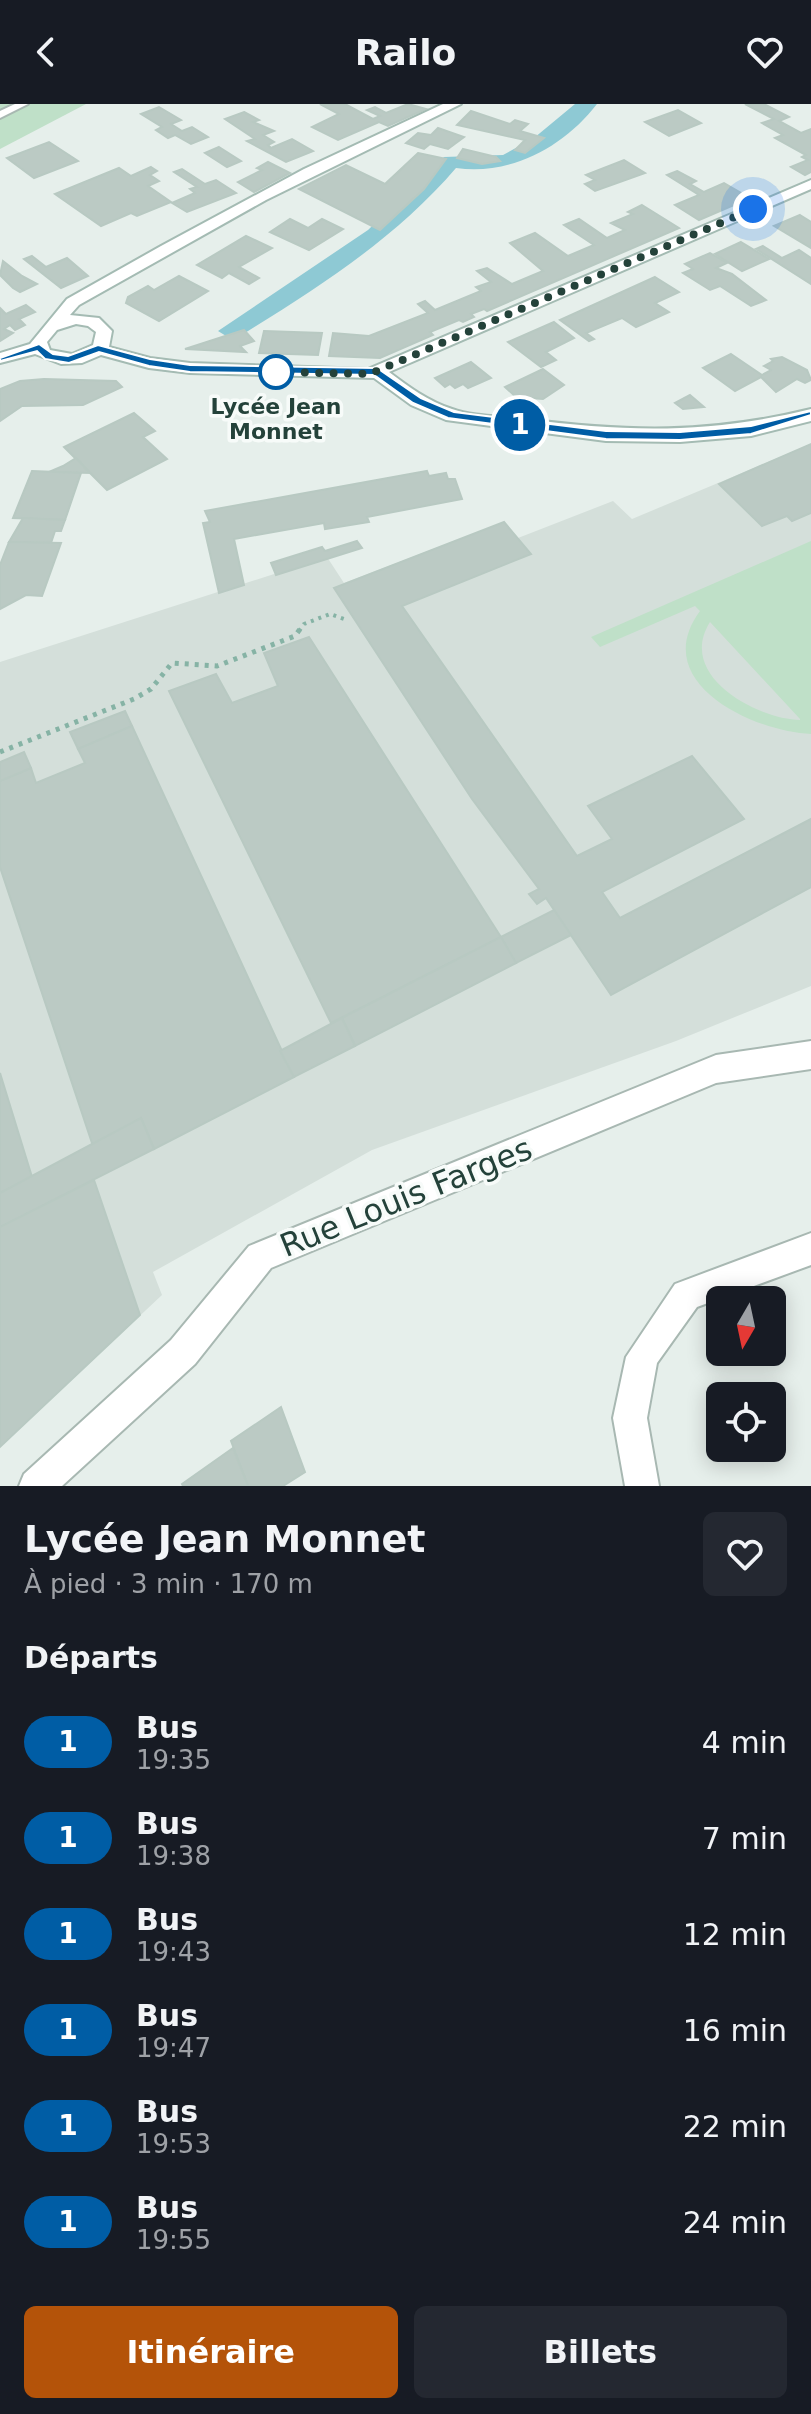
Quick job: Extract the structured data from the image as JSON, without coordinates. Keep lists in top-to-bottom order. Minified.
{"streets":{"main road":["Rue Louis Farges"]},"places":["Lycée Jean Monnet"],"lines":["bus line 1"],"north":"bottom","page":{"header":"Railo","on_map":"1","heading":[["Lycée Jean Monnet","À pied · 3 min · 170 m"],"Départs"],"list":[{"mark":"1","name":"Bus","note":"19:35","value":"4 min"},{"mark":"1","name":"Bus","note":"19:38","value":"7 min"},{"mark":"1","name":"Bus","note":"19:43","value":"12 min"},{"mark":"1","name":"Bus","note":"19:47","value":"16 min"},{"mark":"1","name":"Bus","note":"19:53","value":"22 min"},{"mark":"1","name":"Bus","note":"19:55","value":"24 min"}],"buttons":["Itinéraire","Billets"]}}
